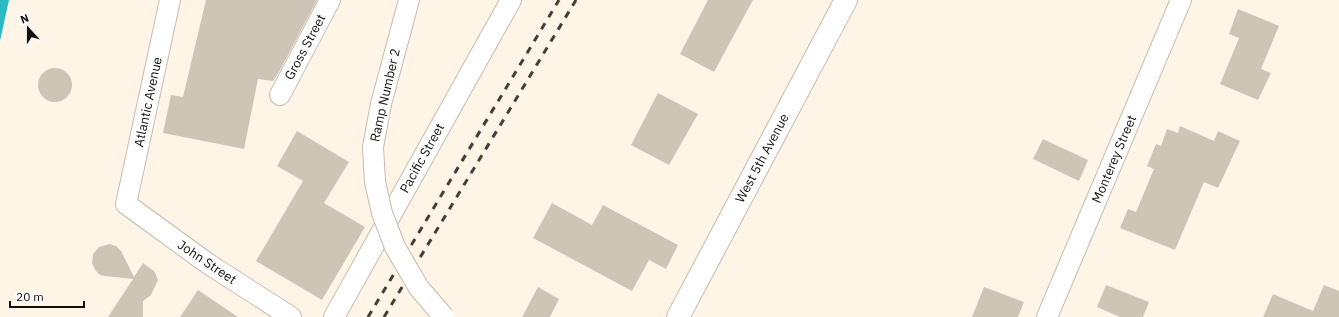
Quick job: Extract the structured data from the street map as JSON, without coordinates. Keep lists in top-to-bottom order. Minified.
{"streets":{"main road":["West 5th Avenue"],"street":["Gross Street","Ramp Number 2","Atlantic Avenue","Pacific Street","Monterey Street","John Street"]},"crossings":[["Atlantic Avenue","John Street"]],"scale_bar":"20 m","north":"top"}
